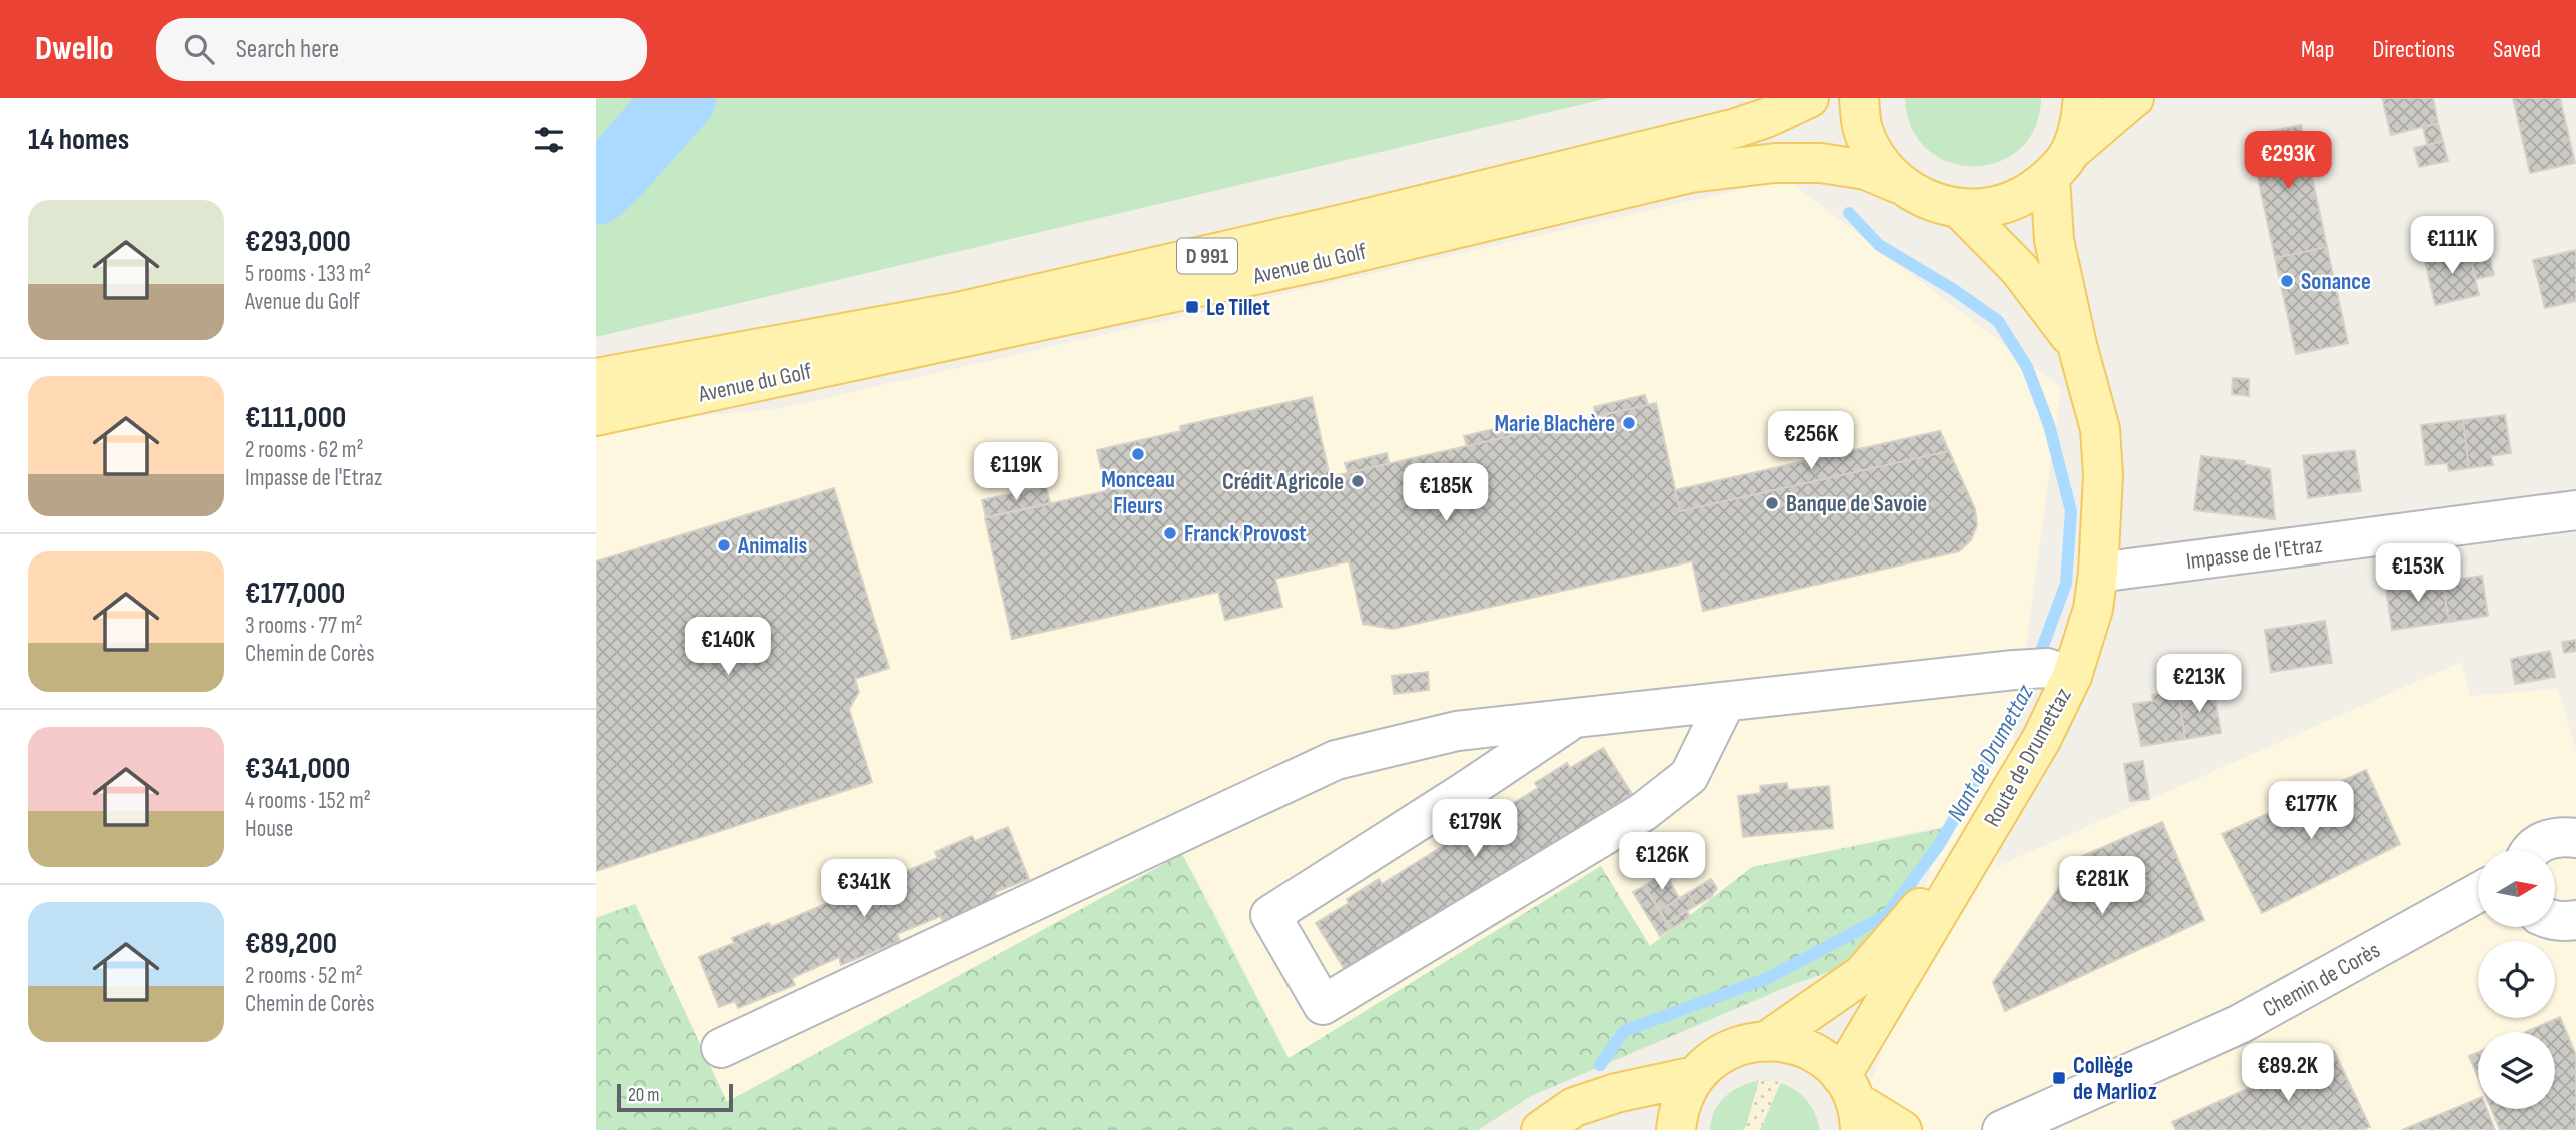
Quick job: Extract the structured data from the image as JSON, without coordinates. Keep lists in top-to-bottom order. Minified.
{"streets":{"main road":["D 991","Avenue du Golf","Route de Drumettaz"],"street":["Impasse de l'Etraz","Chemin de Corès"]},"crossings":[["Impasse de l'Etraz","Route de Drumettaz"]],"water":["Nant de Drumettaz"],"places":{"other":["Sonance","Marie Blachère","Monceau Fleurs","Crédit Agricole","Banque de Savoie","Franck Provost","Animalis"],"transit":["Le Tillet","Collège de Marlioz"]},"scale_bar":"20 m","north":"right","page":{"header":"Dwello","search":"Search here","nav":["Map","Directions","Saved"],"heading":"14 homes","price":["€293K","€111K","€256K","€119K","€185K","€153K","€140K","€213K","€177K","€179K","€126K","€281K","€341K","€89.2K"],"list":[{"name":"€293,000","note":"5 rooms · 133 m² · Avenue du Golf"},{"name":"€111,000","note":"2 rooms · 62 m² · Impasse de l'Etraz"},{"name":"€177,000","note":"3 rooms · 77 m² · Chemin de Corès"},{"name":"€341,000","note":"4 rooms · 152 m² · House"},{"name":"€89,200","note":"2 rooms · 52 m² · Chemin de Corès"}],"scale":"20 m"}}
